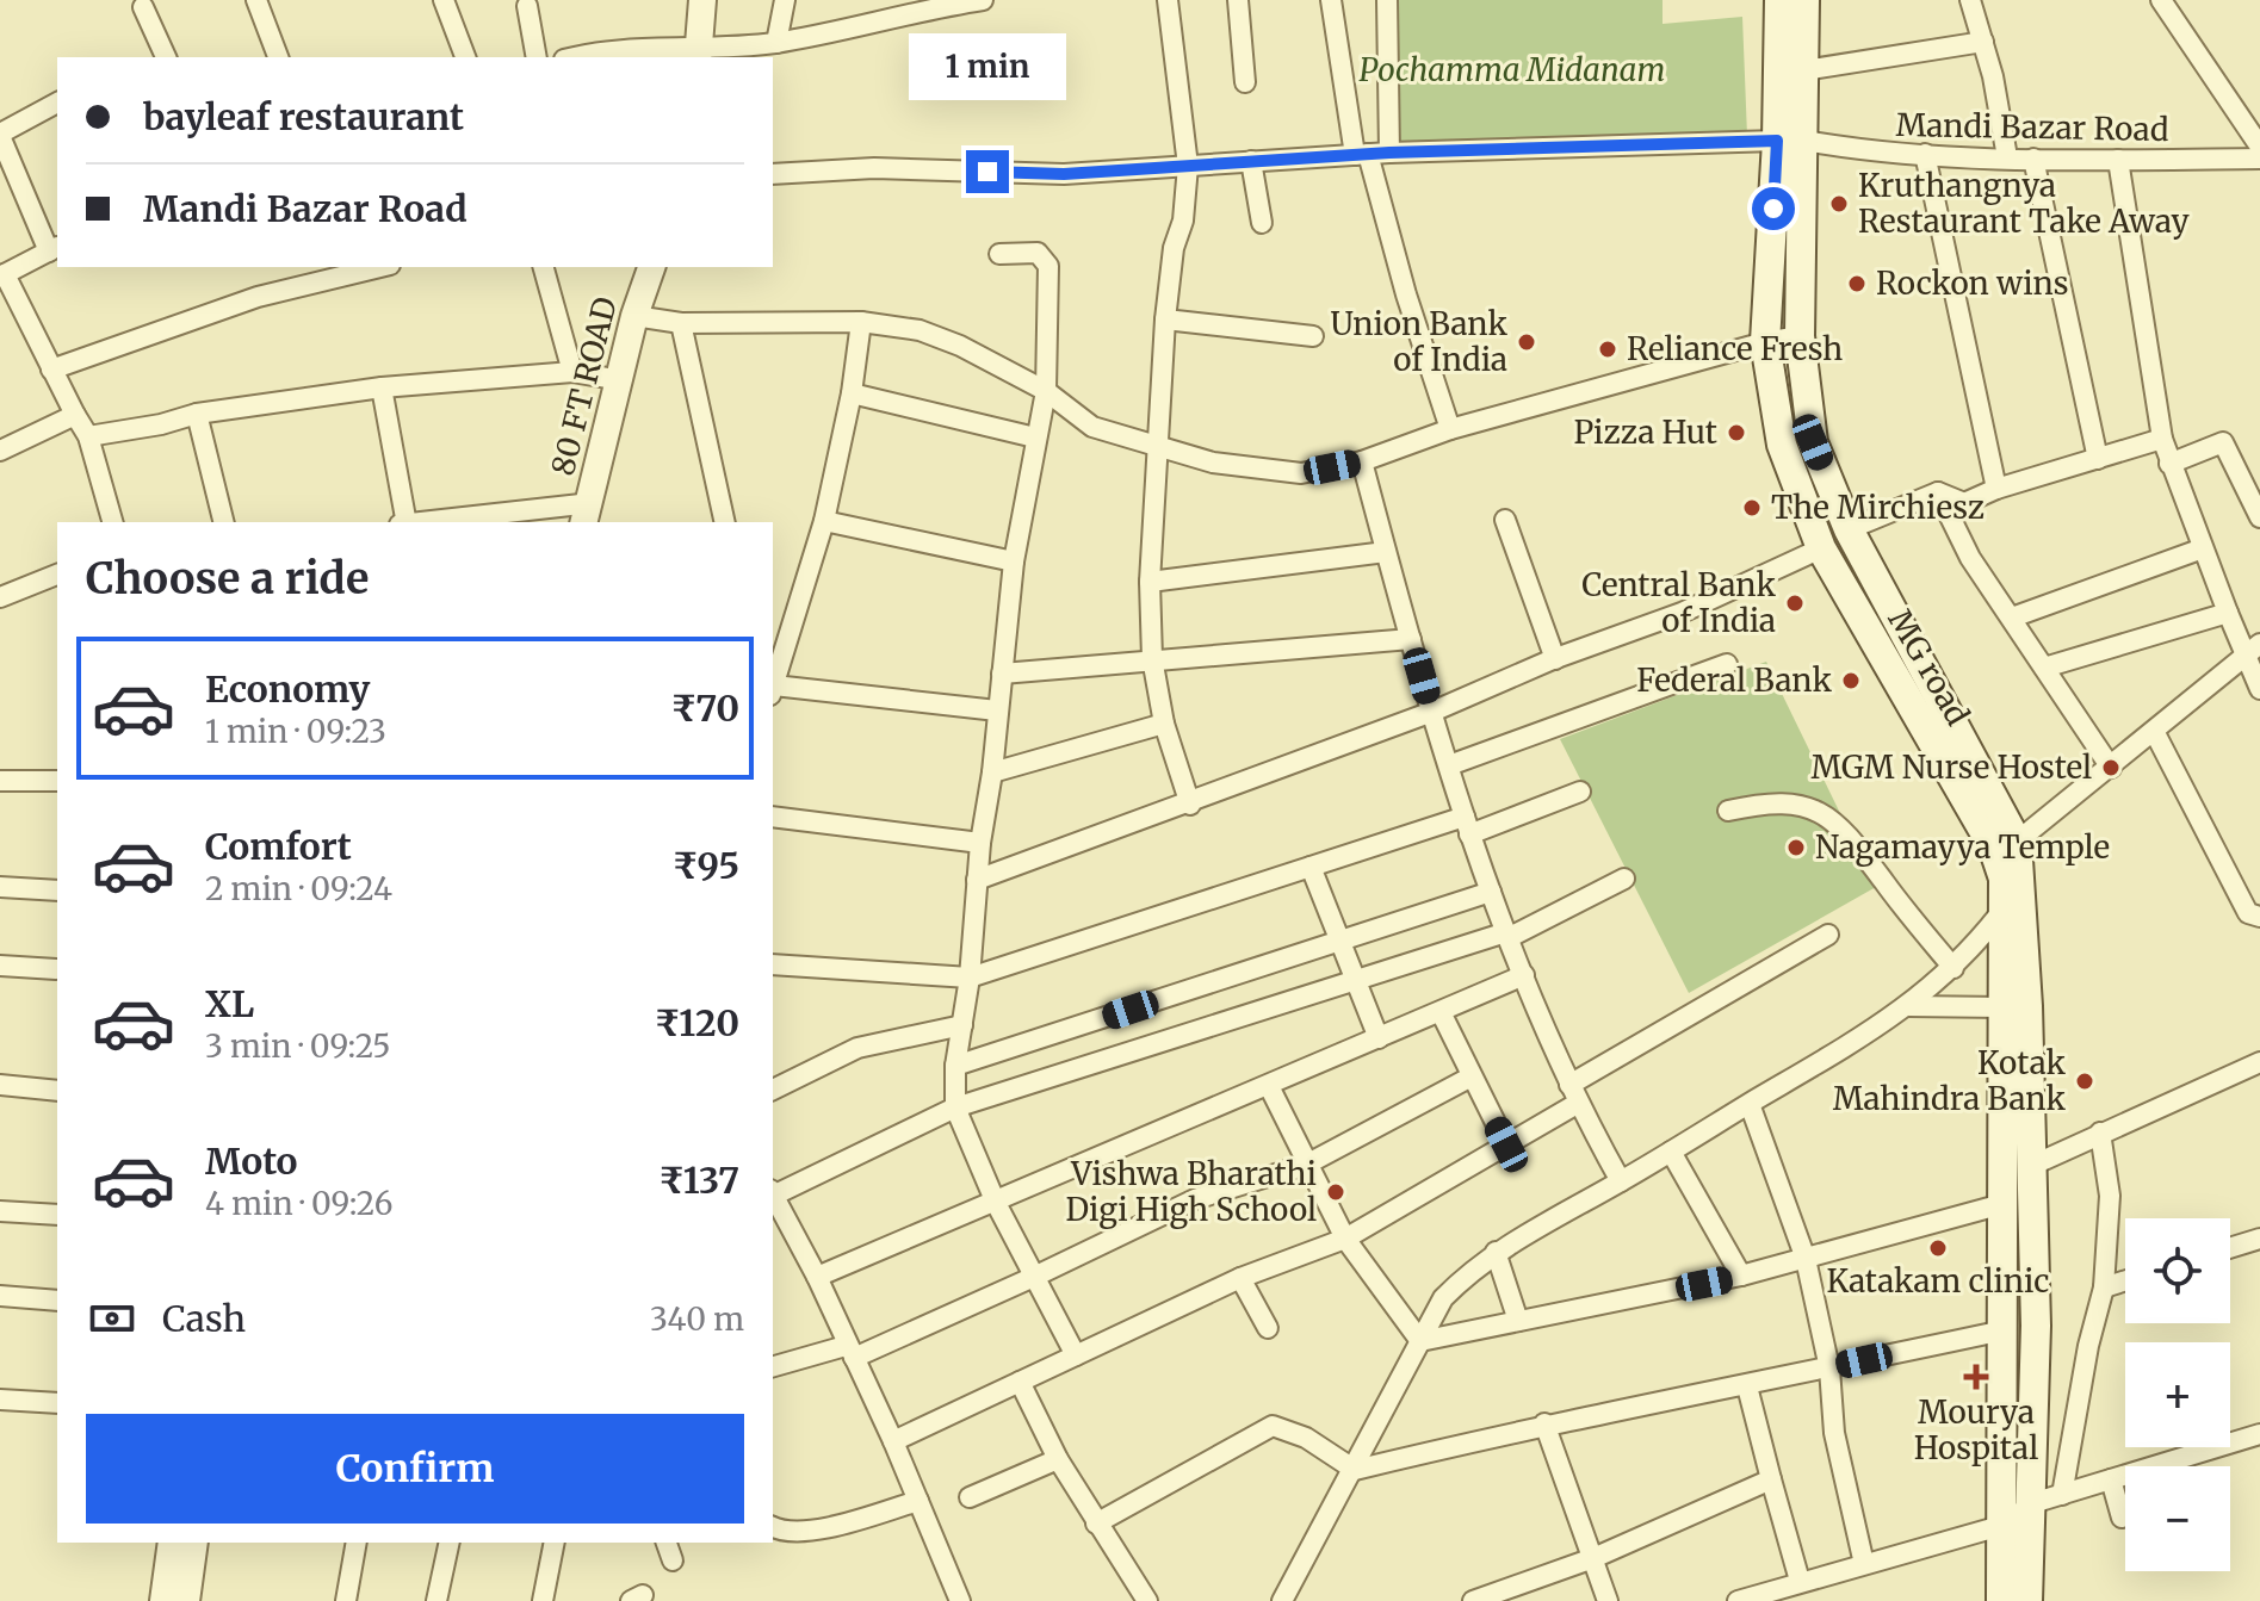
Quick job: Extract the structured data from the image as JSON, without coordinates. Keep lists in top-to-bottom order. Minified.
{"streets":{"main road":["MG road"],"street":["Mandi Bazar Road","80 FT ROAD"]},"crossings":[["Mandi Bazar Road","MG road"]],"parks":["Pochamma Midanam"],"places":{"other":["Kruthangnya Restaurant Take Away","Rockon wins","Union Bank of India","Reliance Fresh","Pizza Hut","The Mirchiesz","Central Bank of India","Federal Bank","MGM Nurse Hostel","Nagamayya Temple","Kotak Mahindra Bank","Vishwa Bharathi Digi High School","Katakam clinic"],"health":["Mourya Hospital"]},"page":{"bubble":"1 min","banner":["bayleaf restaurant","Mandi Bazar Road"],"heading":"Choose a ride","list":[{"name":"Economy","note":"1 min · 09:23","value":"₹70"},{"name":"Comfort","note":"2 min · 09:24","value":"₹95"},{"name":"XL","note":"3 min · 09:25","value":"₹120"},{"name":"Moto","note":"4 min · 09:26","value":"₹137"}],"map_buttons":["+","−"],"pay":["Cash","340 m"],"buttons":"Confirm"}}
